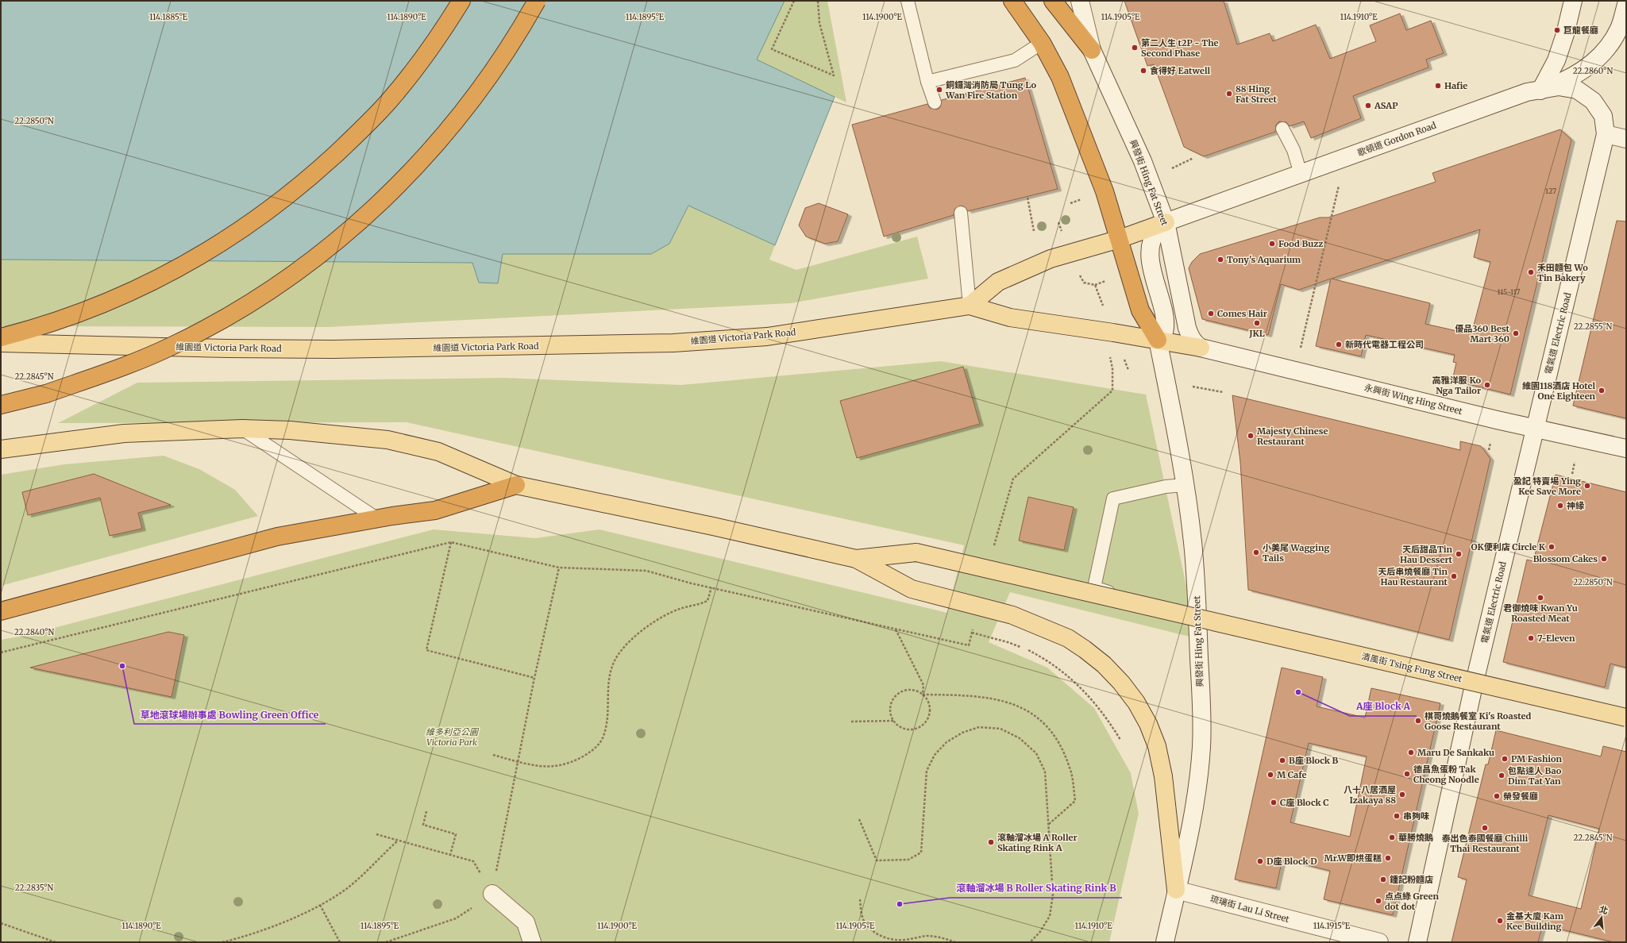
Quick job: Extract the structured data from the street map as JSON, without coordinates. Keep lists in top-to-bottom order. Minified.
{"streets":{"main road":["歌頓道 Gordon Road","興發街 Hing Fat Street","電氣道 Electric Road","維園道 Victoria Park Road","永興街 Wing Hing Street","清風街 Tsing Fung Street","琉璃街 Lau Li Street"]},"crossings":[["歌頓道 Gordon Road","興發街 Hing Fat Street"],["歌頓道 Gordon Road","電氣道 Electric Road"],["興發街 Hing Fat Street","永興街 Wing Hing Street"],["興發街 Hing Fat Street","清風街 Tsing Fung Street"],["興發街 Hing Fat Street","琉璃街 Lau Li Street"],["電氣道 Electric Road","永興街 Wing Hing Street"],["電氣道 Electric Road","清風街 Tsing Fung Street"]],"parks":["維多利亞公園 Victoria Park"],"places":["巨龍餐廳","第二人生 t2P - The Second Phase","食得好 Eatwell","Hafie","銅鑼灣消防局 Tung Lo Wan Fire Station","88 Hing Fat Street","ASAP","Food Buzz","Tony's Aquarium","禾田麵包 Wo Tin Bakery","Comes Hair","JKL","優品360 Best Mart 360","新時代電器工程公司","高雅洋服 Ko Nga Tailor","維園118酒店 Hotel One Eighteen","Majesty Chinese Restaurant","盈記 特賣埸 Ying Kee Save More","神緣","OK便利店 Circle K","小美尾 Wagging Tails","天后甜品Tin Hau Dessert","Blossom Cakes","天后串燒餐廳 Tin Hau Restaurant","君御燒味 Kwan Yu Roasted Meat","7-Eleven","草地滾球場辦事處 Bowling Green Office","A座 Block A","棋哥燒鵝餐室 Ki's Roasted Goose Restaurant","Maru De Sankaku","PM Fashion","B座 Block B","德昌魚蛋粉 Tak Cheong Noodle","M Cafe","包點達人 Bao Dim Tat Yan","八十八居酒屋 Izakaya 88","榮發餐廳","C座 Block C","串夠味","泰出色泰國餐廳 Chilli Thai Restaurant","華勝燒鵝","滾軸溜冰場 A Roller Skating Rink A","Mr.W即烘蛋糕","D座 Block D","鍾記粉麵店","点点綠 Green dot dot","滾軸溜冰場 B Roller Skating Rink B","金基大廈 Kam Kee Building"],"house_numbers":["127","115-117"],"north":"top","coordinates":["114.1885°E","114.1890°E","114.1895°E","114.1900°E","114.1905°E","114.1910°E","22.2860°N","22.2850°N","22.2855°N","22.2845°N","22.2840°N","22.2835°N","114.1915°E"]}
